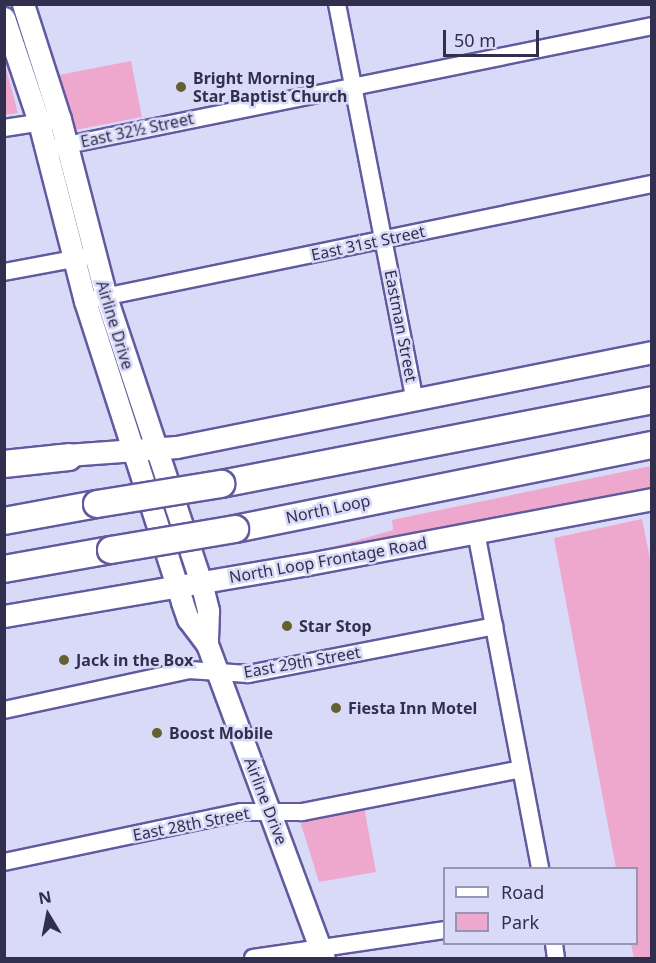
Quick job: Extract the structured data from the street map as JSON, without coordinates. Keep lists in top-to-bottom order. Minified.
{"streets":{"highway":["North Loop"],"main road":["Airline Drive","North Loop Frontage Road"],"street":["East 32½ Street","East 31st Street","Eastman Street","East 29th Street","East 28th Street"]},"crossings":[["East 32½ Street","Airline Drive"],["East 32½ Street","Eastman Street"],["East 31st Street","Airline Drive"],["East 31st Street","Eastman Street"],["Airline Drive","North Loop Frontage Road"],["Airline Drive","East 29th Street"],["Airline Drive","East 28th Street"]],"places":["Bright Morning Star Baptist Church","Star Stop","Jack in the Box","Fiesta Inn Motel","Boost Mobile"],"legend":["Road","Park"],"scale_bar":"50 m","north":"top"}
